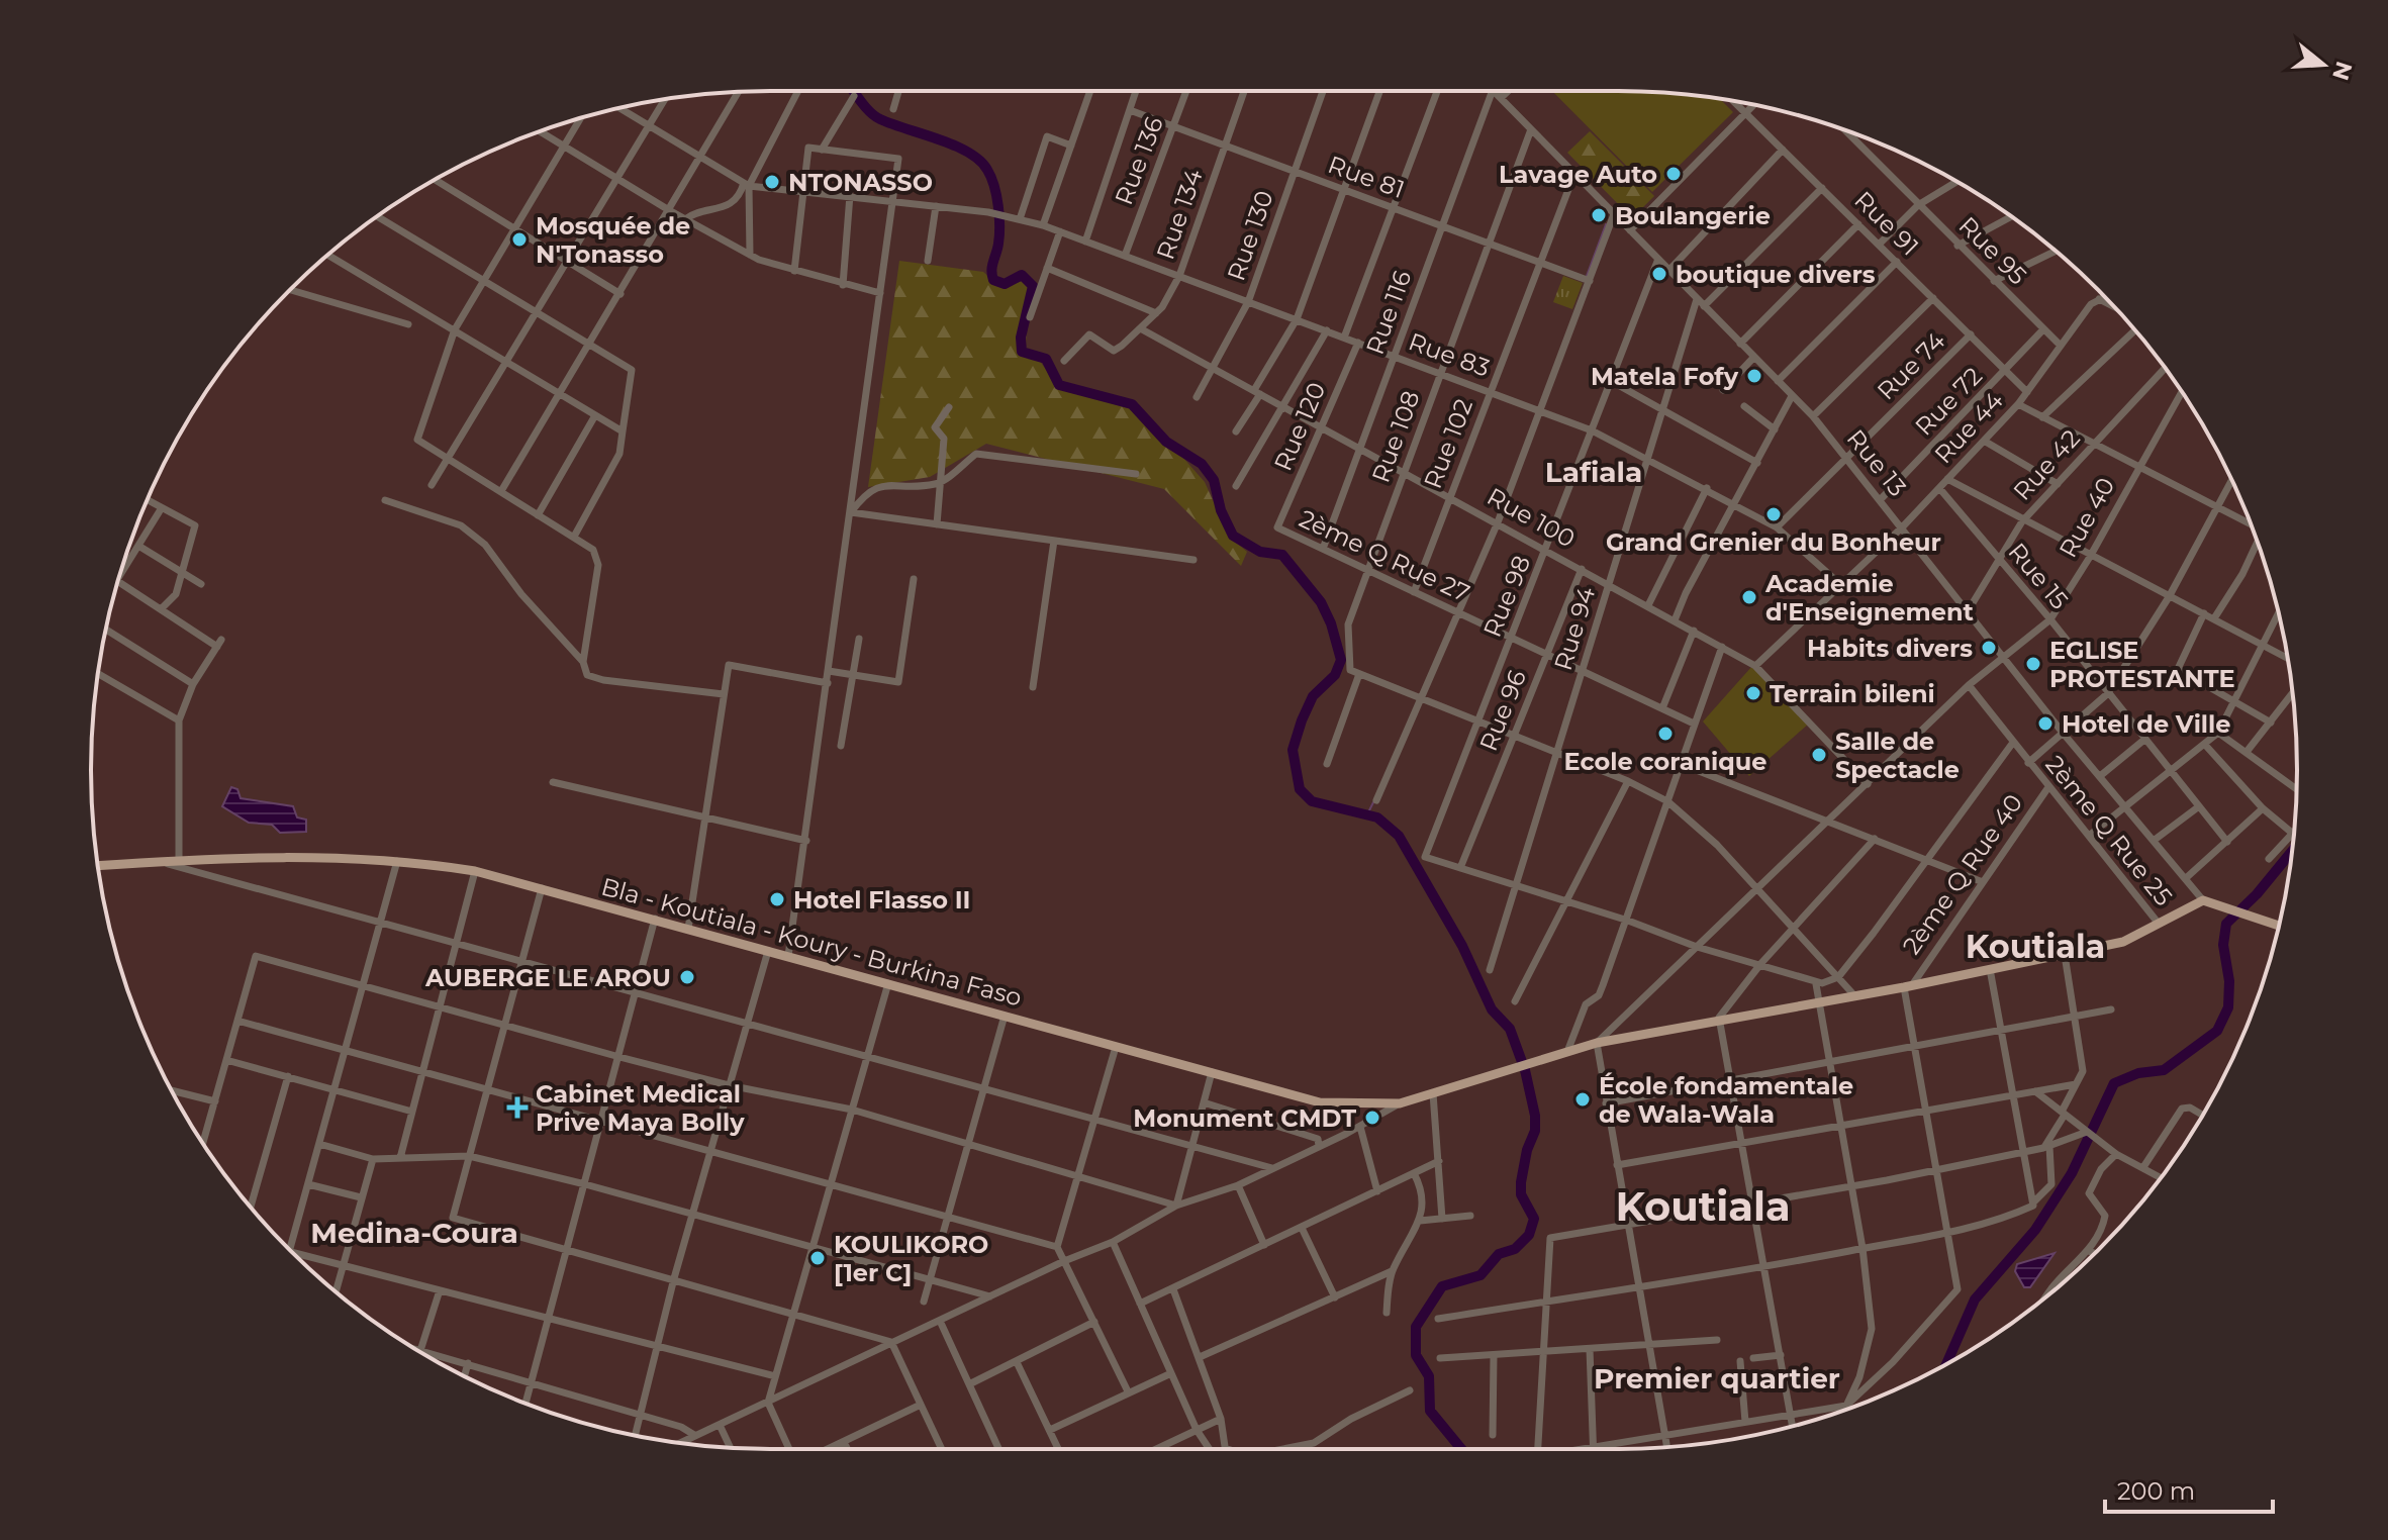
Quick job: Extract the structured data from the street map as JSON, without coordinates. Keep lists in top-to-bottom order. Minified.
{"streets":{"main road":["Bla - Koutiala - Koury - Burkina Faso"],"street":["Rue 136","Rue 81","Rue 134","Rue 91","Rue 130","Rue 95","Rue 116","Rue 83","Rue 74","Rue 72","Rue 120","Rue 44","Rue 108","Rue 102","Rue 13","Rue 42","Rue 100","Rue 40","2ème Q Rue 27","Rue 15","Rue 98","Rue 94","Rue 96","2ème Q Rue 25","2ème Q Rue 40"]},"crossings":[["Rue 136","Rue 81"],["Rue 136","Rue 83"],["Rue 81","Rue 134"],["Rue 81","Rue 130"],["Rue 81","Rue 116"],["Rue 81","Rue 108"],["Rue 81","Rue 102"],["Rue 134","Rue 83"],["Rue 134","Rue 100"],["Rue 91","Rue 74"],["Rue 91","Rue 72"],["Rue 91","Rue 44"],["Rue 130","Rue 83"],["Rue 130","Rue 100"],["Rue 95","Rue 72"],["Rue 95","Rue 44"],["Rue 116","Rue 83"],["Rue 116","Rue 100"],["Rue 116","2ème Q Rue 27"],["Rue 83","Rue 74"],["Rue 83","Rue 120"],["Rue 83","Rue 44"],["Rue 83","Rue 108"],["Rue 83","Rue 102"],["Rue 83","Rue 98"],["Rue 83","Rue 94"],["Rue 74","Rue 13"],["Rue 72","Rue 13"],["Rue 120","Rue 100"],["Rue 120","2ème Q Rue 27"],["Rue 44","Rue 13"],["Rue 44","Rue 100"],["Rue 44","Rue 15"],["Rue 108","Rue 13"],["Rue 108","Rue 100"],["Rue 108","2ème Q Rue 27"],["Rue 102","Rue 13"],["Rue 102","Rue 100"],["Rue 102","2ème Q Rue 27"],["Rue 13","Rue 42"],["Rue 13","Rue 40"],["Rue 13","Rue 98"],["Rue 13","Rue 94"],["Rue 13","Bla - Koutiala - Koury - Burkina Faso"],["Rue 42","Rue 15"],["Rue 100","Rue 40"],["Rue 100","Rue 98"],["Rue 100","Rue 94"],["Rue 100","Rue 96"],["Rue 40","Rue 15"],["Rue 40","2ème Q Rue 25"],["Rue 40","Bla - Koutiala - Koury - Burkina Faso"],["2ème Q Rue 27","Rue 98"],["2ème Q Rue 27","Rue 94"],["2ème Q Rue 27","Rue 96"],["Rue 98","Rue 96"],["2ème Q Rue 25","2ème Q Rue 40"],["2ème Q Rue 25","Bla - Koutiala - Koury - Burkina Faso"],["2ème Q Rue 40","Bla - Koutiala - Koury - Burkina Faso"]],"districts":["Lafiala","Koutiala","Koutiala","Medina-Coura","Premier quartier"],"places":{"other":["Lavage Auto","NTONASSO","Boulangerie","Mosquée de N'Tonasso","boutique divers","Matela Fofy","Grand Grenier du Bonheur","Academie d'Enseignement","Habits divers","EGLISE PROTESTANTE","Terrain bileni","Hotel de Ville","Ecole coranique","Salle de Spectacle","Hotel Flasso II","AUBERGE LE AROU","École fondamentale de Wala-Wala","Monument CMDT","KOULIKORO [1er C]"],"health":["Cabinet Medical Prive Maya Bolly"]},"scale_bar":"200 m","north":"right"}
